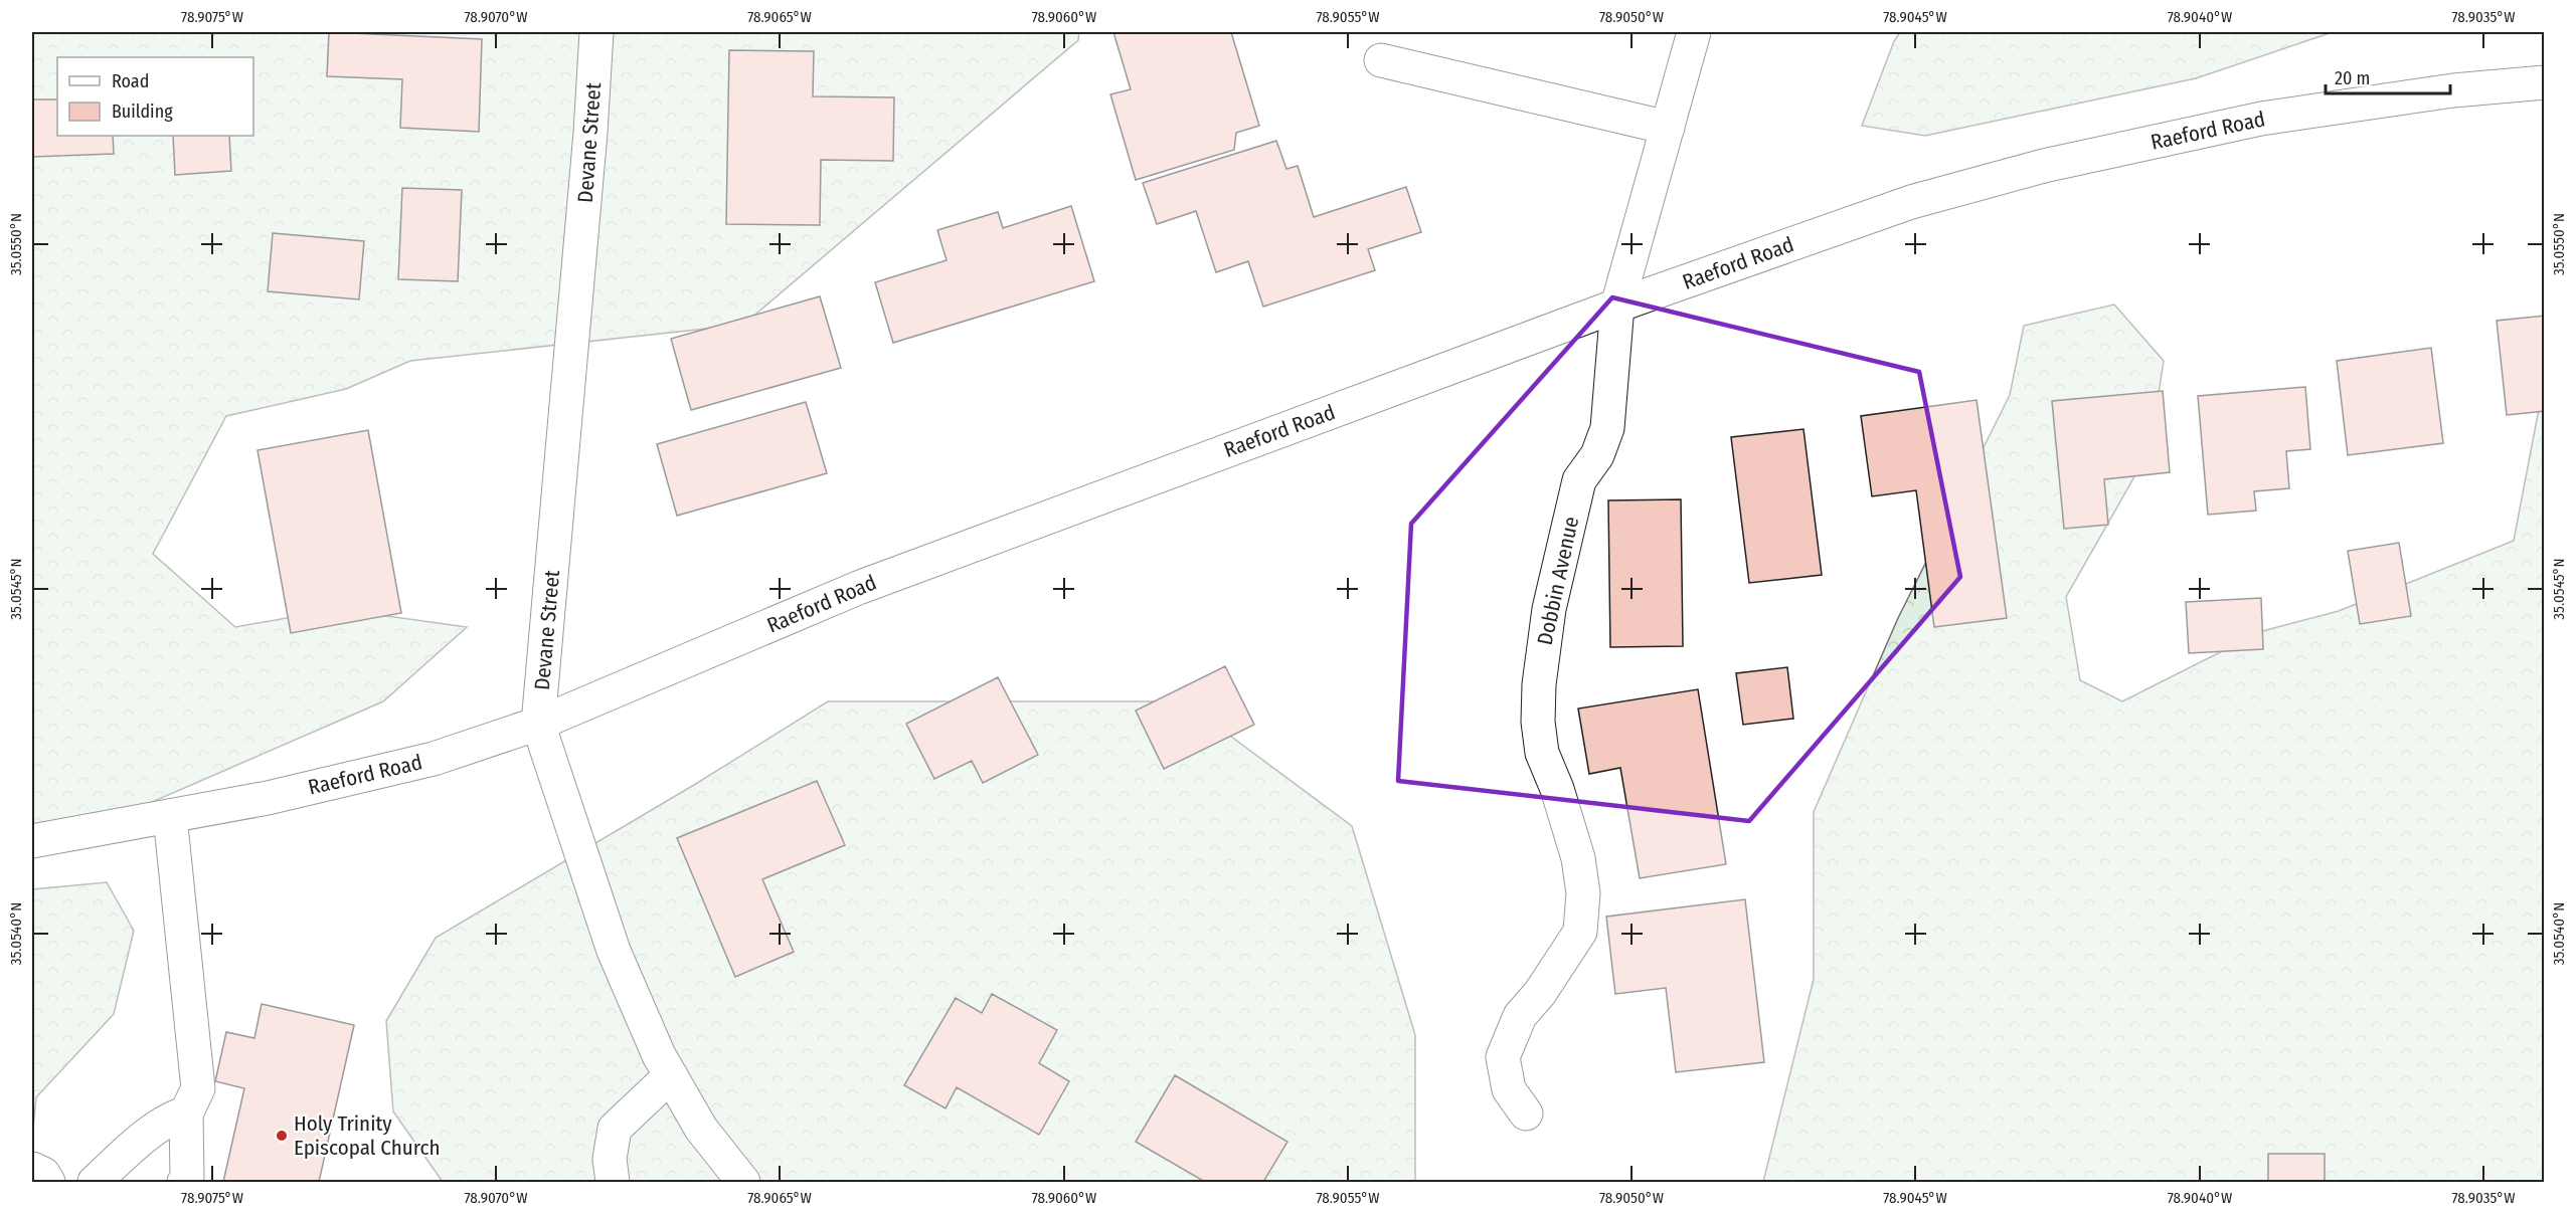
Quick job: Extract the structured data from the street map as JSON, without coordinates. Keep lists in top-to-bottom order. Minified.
{"streets":{"street":["Raeford Road","Devane Street","Dobbin Avenue"]},"crossings":[["Raeford Road","Devane Street"],["Raeford Road","Dobbin Avenue"]],"places":["Holy Trinity Episcopal Church"],"legend":["Road","Building"],"scale_bar":"20 m","coordinates":["78.9075°W","78.9070°W","78.9065°W","78.9060°W","78.9055°W","78.9050°W","78.9045°W","78.9040°W","78.9035°W","35.0550°N","35.0545°N","35.0540°N"]}
